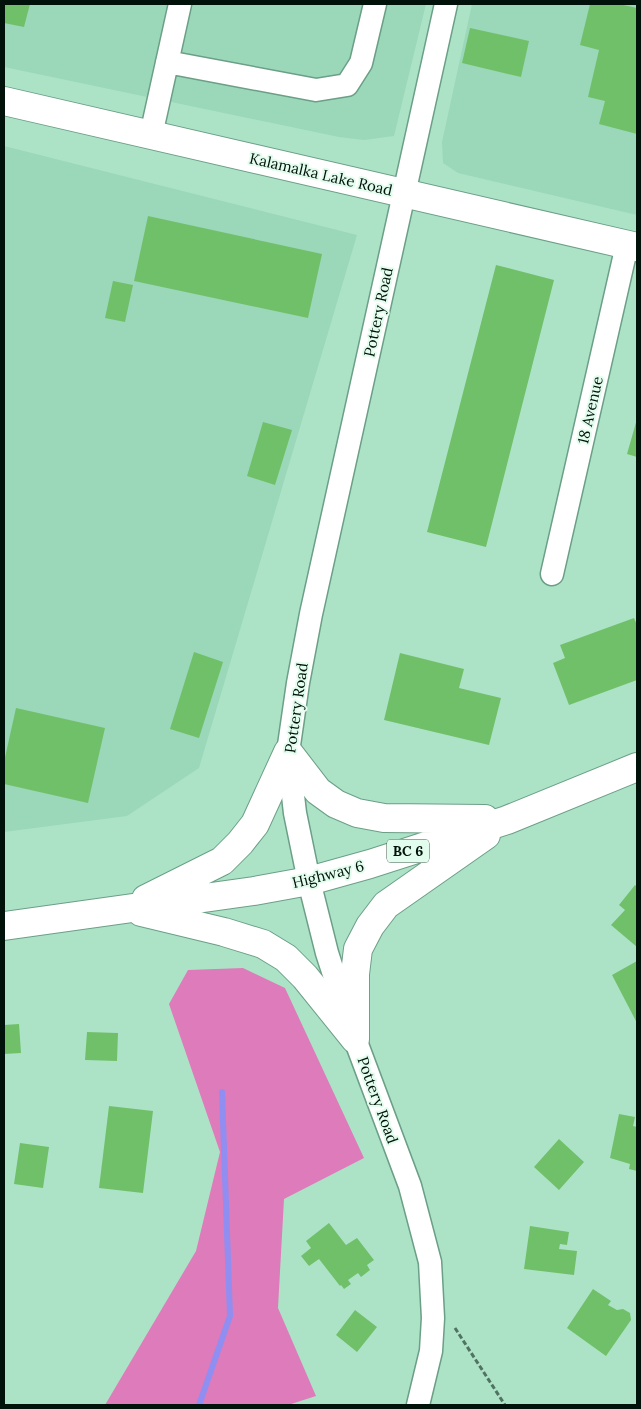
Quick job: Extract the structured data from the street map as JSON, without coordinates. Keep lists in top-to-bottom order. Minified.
{"streets":{"main road":["Kalamalka Lake Road","BC 6","Highway 6"],"street":["Pottery Road","18 Avenue"]},"crossings":[["Kalamalka Lake Road","Pottery Road"],["Kalamalka Lake Road","18 Avenue"],["Pottery Road","Highway 6"]]}
